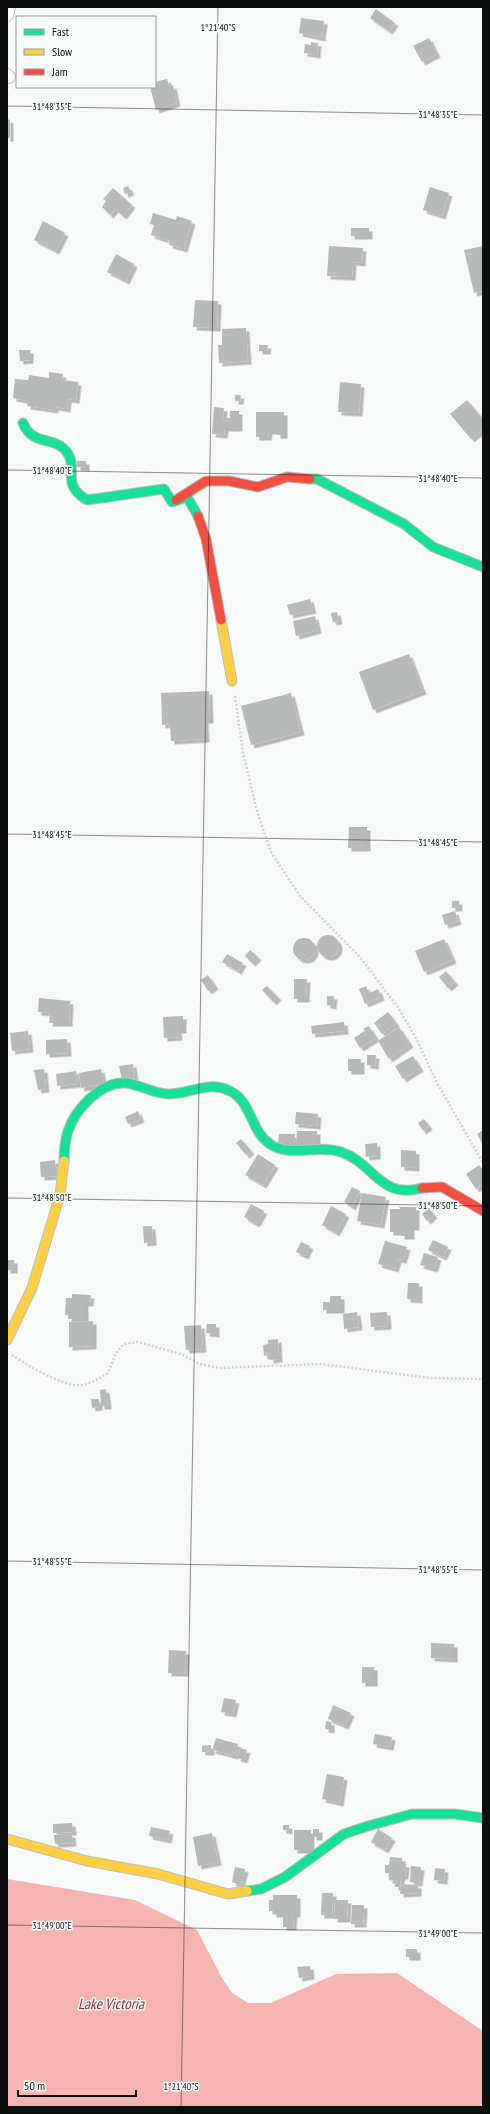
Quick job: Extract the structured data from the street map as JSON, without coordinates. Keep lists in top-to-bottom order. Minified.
{"water":["Lake Victoria"],"legend":["Fast","Slow","Jam"],"scale_bar":"50 m","coordinates":["1°21'40\"S","31°48'35\"E","31°48'40\"E","31°48'45\"E","31°48'50\"E","31°48'55\"E","31°49'00\"E"]}
